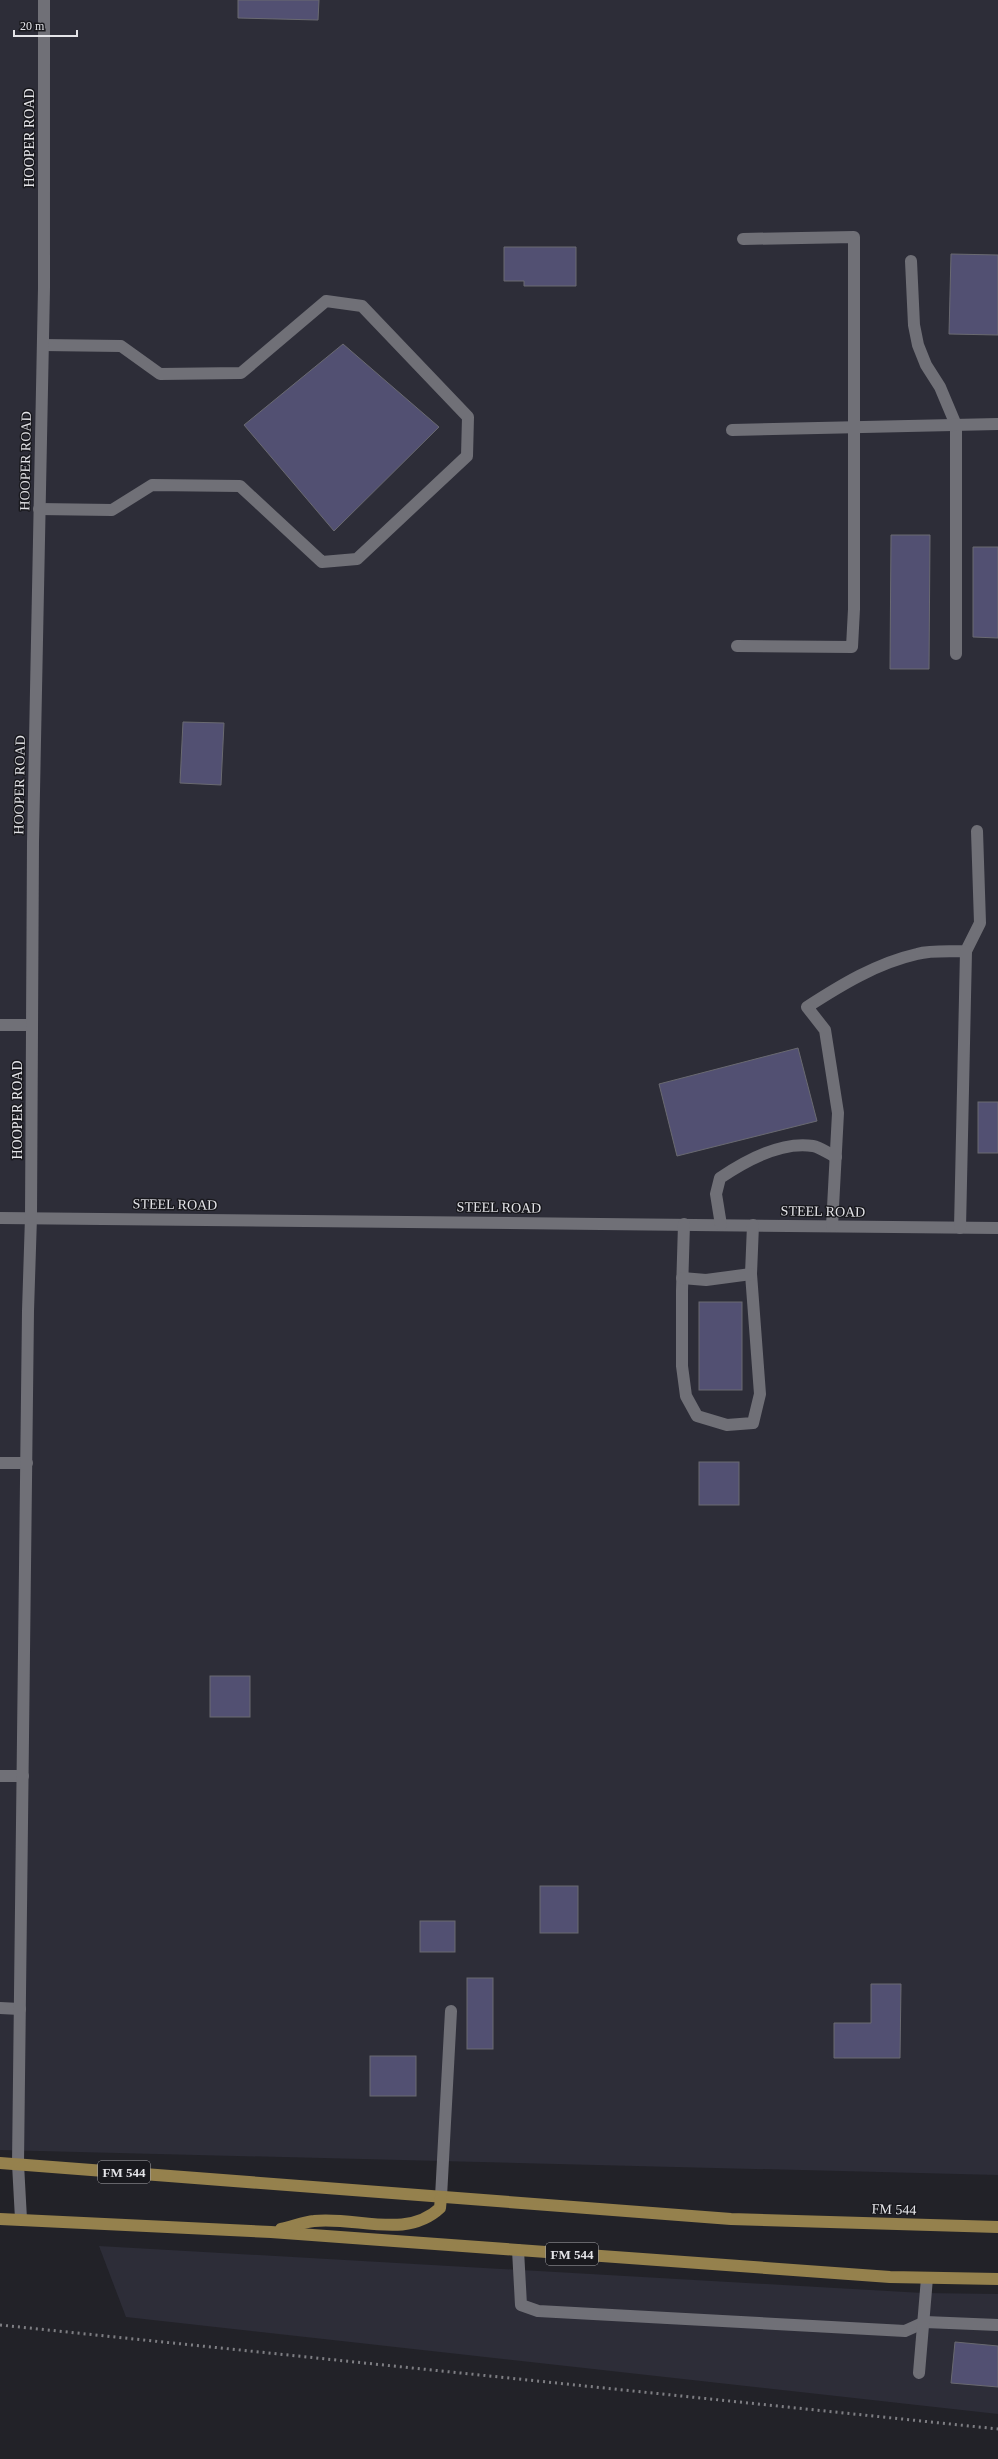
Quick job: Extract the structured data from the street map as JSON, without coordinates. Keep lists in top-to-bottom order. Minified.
{"streets":{"main road":["FM 544"],"street":["HOOPER ROAD","STEEL ROAD"]},"crossings":[["HOOPER ROAD","STEEL ROAD"],["HOOPER ROAD","FM 544"]],"scale_bar":"20 m"}
